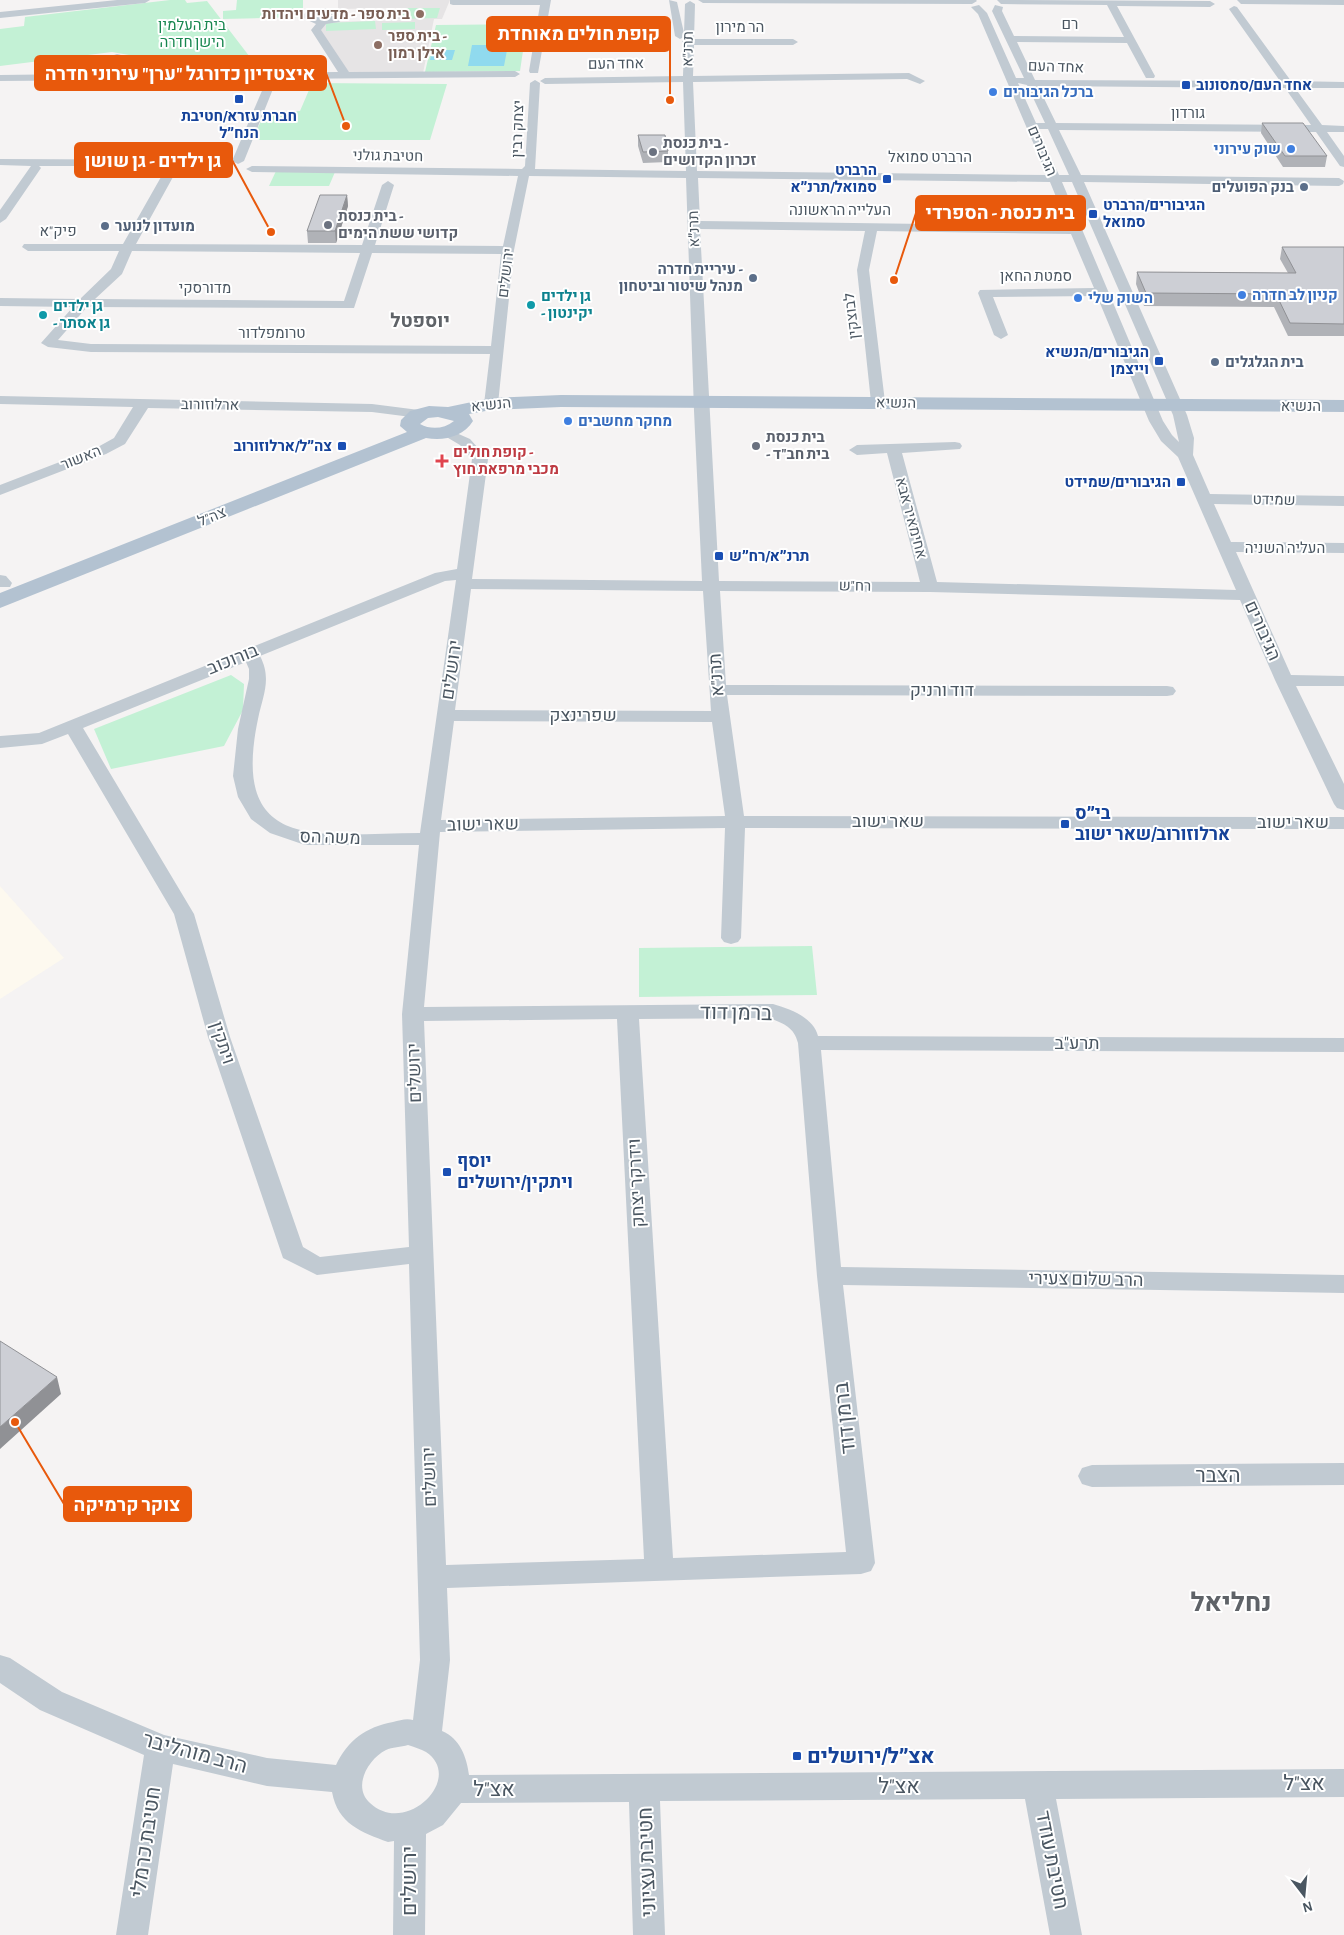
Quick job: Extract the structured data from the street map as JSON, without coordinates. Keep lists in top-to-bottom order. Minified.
{"streets":{"main road":["הנשיא","צה\"ל"],"street":["רם","הר מירון","תרנ\"א","אחד העם","גורדון","יצחק רבין","הגיבורים","חטיבת גולני","הרברט סמואל","העלייה הראשונה","תרנ״א","פיק\"א","ירושלים","סמטת החאן","מדורסקי","לבוצקין","טרומפלדור","ארלוזורוב","האשור","שמידט","אחימאיר אבא","העליה השניה","רח\"ש","בורוכוב","דוד ורניק","שפרינצק","שאר ישוב","משה הס","ברמן דוד","ויתקין","תרע\"ב","וידרקר יצחק","הרב שלום צעירי","הצבר","הרב מוהליבר","אצ\"ל","חטיבת כרמלי","חטיבת עודד","חטיבת עציוני"]},"crossings":[["רם","הגיבורים"],["הר מירון","תרנ\"א"],["תרנ\"א","אחד העם"],["תרנ\"א","תרנ״א"],["תרנ\"א","הנשיא"],["תרנ\"א","רח\"ש"],["תרנ\"א","דוד ורניק"],["תרנ\"א","שפרינצק"],["תרנ\"א","שאר ישוב"],["אחד העם","יצחק רבין"],["אחד העם","הגיבורים"],["אחד העם","תרנ״א"],["גורדון","הגיבורים"],["יצחק רבין","חטיבת גולני"],["יצחק רבין","הרברט סמואל"],["יצחק רבין","ירושלים"],["הגיבורים","הרברט סמואל"],["הגיבורים","העלייה הראשונה"],["הגיבורים","סמטת החאן"],["הגיבורים","הנשיא"],["הגיבורים","שמידט"],["הגיבורים","העליה השניה"],["הגיבורים","רח\"ש"],["חטיבת גולני","הרברט סמואל"],["חטיבת גולני","ירושלים"],["הרברט סמואל","תרנ״א"],["הרברט סמואל","ירושלים"],["העלייה הראשונה","תרנ״א"],["העלייה הראשונה","לבוצקין"],["תרנ״א","הנשיא"],["פיק\"א","ירושלים"],["פיק\"א","מדורסקי"],["ירושלים","טרומפלדור"],["ירושלים","הנשיא"],["ירושלים","ארלוזורוב"],["ירושלים","צה\"ל"],["ירושלים","רח\"ש"],["ירושלים","בורוכוב"],["ירושלים","שפרינצק"],["ירושלים","שאר ישוב"],["ירושלים","משה הס"],["ירושלים","ברמן דוד"],["ירושלים","ויתקין"],["ירושלים","הרב מוהליבר"],["ירושלים","אצ\"ל"],["מדורסקי","טרומפלדור"],["לבוצקין","הנשיא"],["הנשיא","ארלוזורוב"],["הנשיא","צה\"ל"],["ארלוזורוב","האשור"],["ארלוזורוב","צה\"ל"],["אחימאיר אבא","רח\"ש"],["רח\"ש","בורוכוב"],["בורוכוב","משה הס"],["בורוכוב","ויתקין"],["שאר ישוב","משה הס"],["ברמן דוד","תרע\"ב"],["ברמן דוד","וידרקר יצחק"],["ברמן דוד","הרב שלום צעירי"],["הרב מוהליבר","אצ\"ל"],["הרב מוהליבר","חטיבת כרמלי"],["אצ\"ל","חטיבת עודד"],["אצ\"ל","חטיבת עציוני"]],"districts":["יוספטל","נחליאל"],"parks":["בית העלמין הישן חדרה"],"places":{"other":["בית ספר - מדעים ויהדות","בית ספר - אילן רמון","ברכל הגיבורים","קופת חולים מאוחדת","איצטדיון כדורגל \"ערן\" עירוני חדרה","שוק עירוני","בית כנסת - זכרון הקדושים","בנק הפועלים","בית כנסת - קדושי ששת הימים","מועדון לנוער","גן ילדים - גן שושן","עיריית חדרה - מנהל שיטור וביטחון","בית כנסת - הספרדי","קניון לב חדרה","השוק שלי","גן ילדים - יקינטון","גן ילדים - גן אסתר","בית הגלגלים","מחקר מחשבים","בית כנסת - בית חב\"ד","צוקר קרמיקה"],"transit":["אחד העם/סמסונוב","חברת עזרא/חטיבת הנח״ל","הרברט סמואל/תרנ״א","הגיבורים/הרברט סמואל","הגיבורים/הנשיא וייצמן","צה״ל/ארלוזורוב","הגיבורים/שמידט","תרנ״א/רח״ש","בי״ס ארלוזורוב/שאר ישוב","יוסף ויתקין/ירושלים","אצ״ל/ירושלים"],"health":["קופת חולים - מכבי מרפאת חוץ"]},"north":"bottom"}
